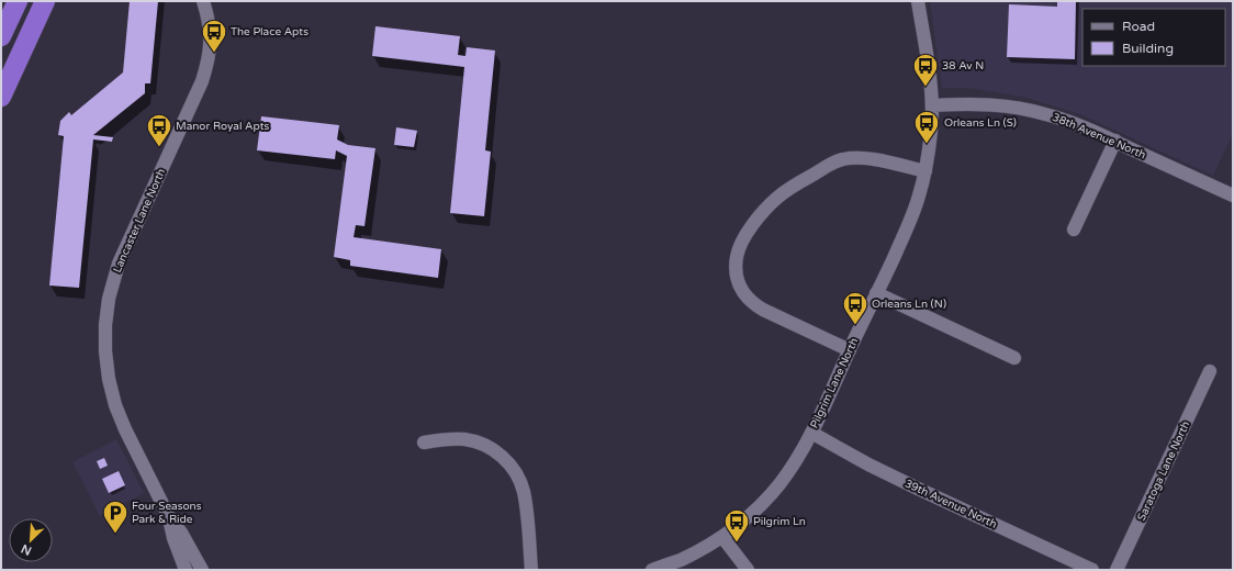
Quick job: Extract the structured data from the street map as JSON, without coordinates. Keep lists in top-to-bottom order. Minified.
{"streets":{"street":["38th Avenue North","Lancaster Lane North","Pilgrim Lane North","Saratoga Lane North","39th Avenue North"]},"crossings":[["38th Avenue North","Pilgrim Lane North"],["Pilgrim Lane North","39th Avenue North"]],"places":{"bus stop":["The Place Apts","38 Av N","Orleans Ln (S)","Manor Royal Apts","Orleans Ln (N)","Pilgrim Ln"],"parking":["Four Seasons Park & Ride"]},"legend":["Road","Building"],"north":"bottom left"}
